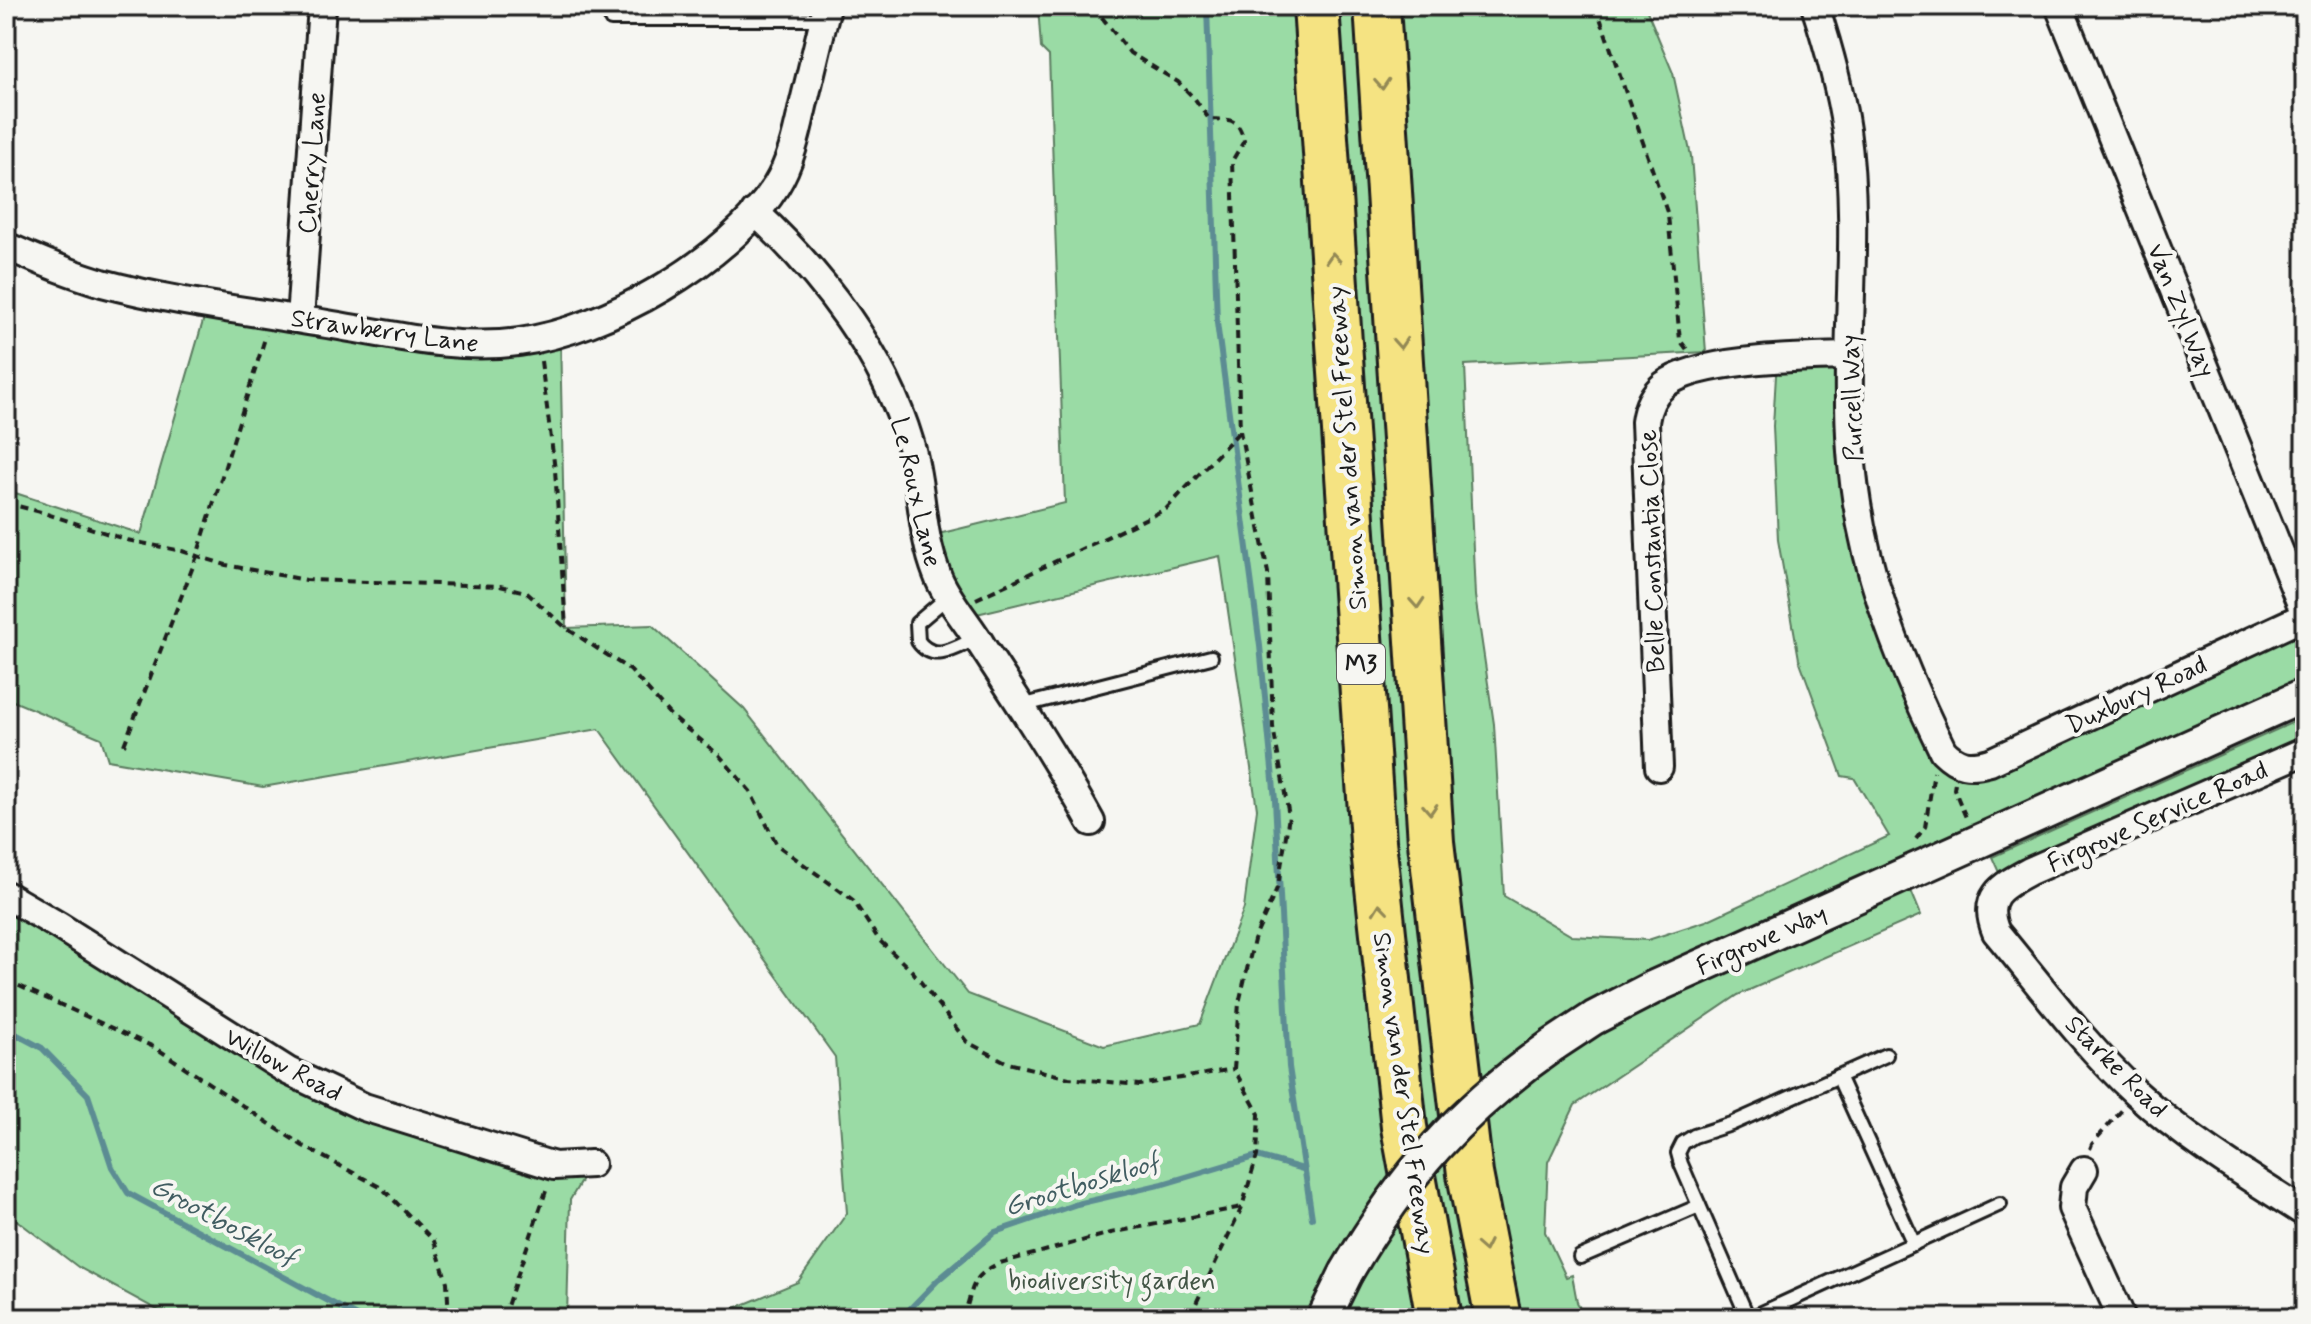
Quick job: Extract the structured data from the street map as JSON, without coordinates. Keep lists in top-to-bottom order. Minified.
{"streets":{"highway":["Simon van der Stel Freeway","M3"],"street":["Cherry Lane","Van Zyl Way","Strawberry Lane","Purcell Way","Le Roux Lane","Belle Constantia Close","Duxbury Road","Firgrove Service Road","Firgrove Way","Willow Road","Starke Road"]},"crossings":[["Cherry Lane","Strawberry Lane"],["Van Zyl Way","Duxbury Road"],["Strawberry Lane","Le Roux Lane"],["Purcell Way","Belle Constantia Close"],["Purcell Way","Duxbury Road"],["Firgrove Service Road","Starke Road"]],"water":["Grootboskloof"],"parks":["biodiversity garden"]}
